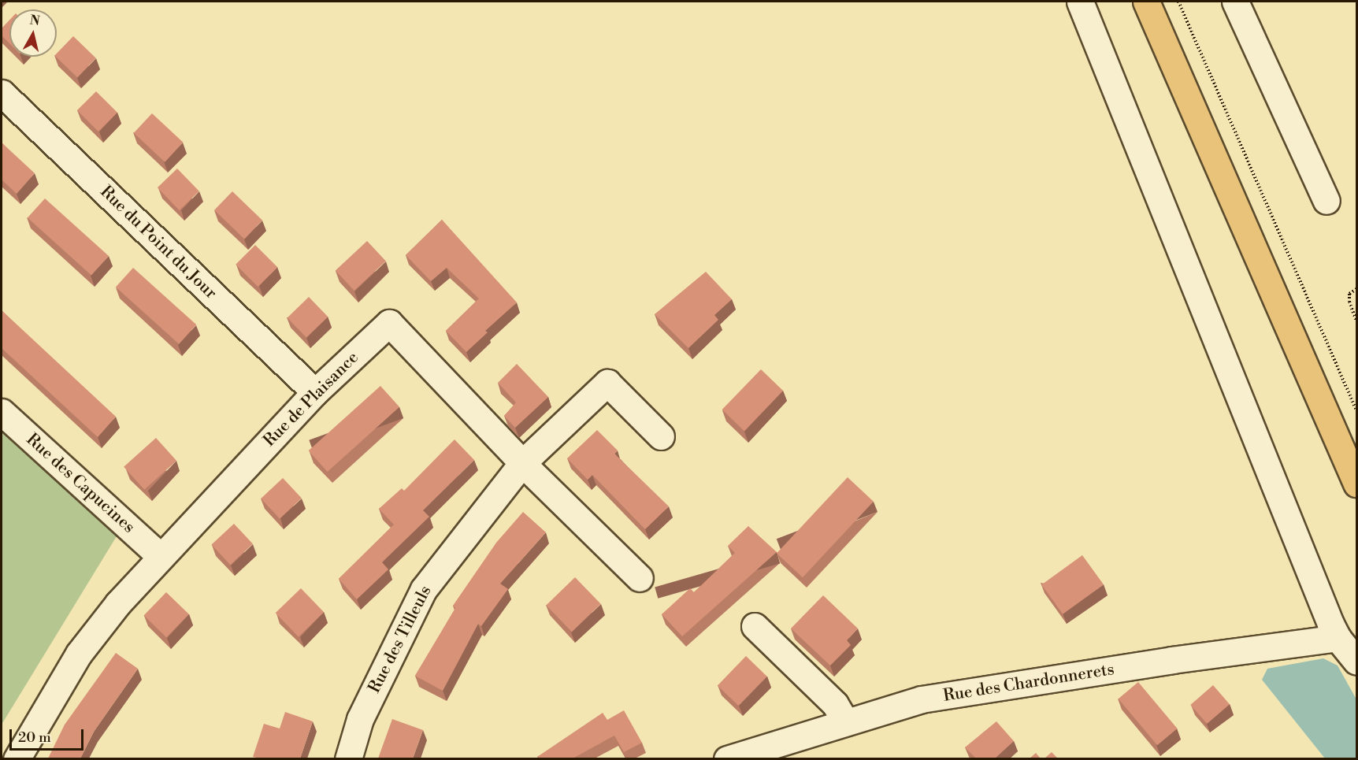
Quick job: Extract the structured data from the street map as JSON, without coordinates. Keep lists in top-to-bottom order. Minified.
{"streets":{"street":["Rue du Point du Jour","Rue de Plaisance","Rue des Capucines","Rue des Tilleuls","Rue des Chardonnerets"]},"crossings":[["Rue du Point du Jour","Rue de Plaisance"],["Rue de Plaisance","Rue des Capucines"],["Rue de Plaisance","Rue des Tilleuls"]],"scale_bar":"20 m","north":"top"}
